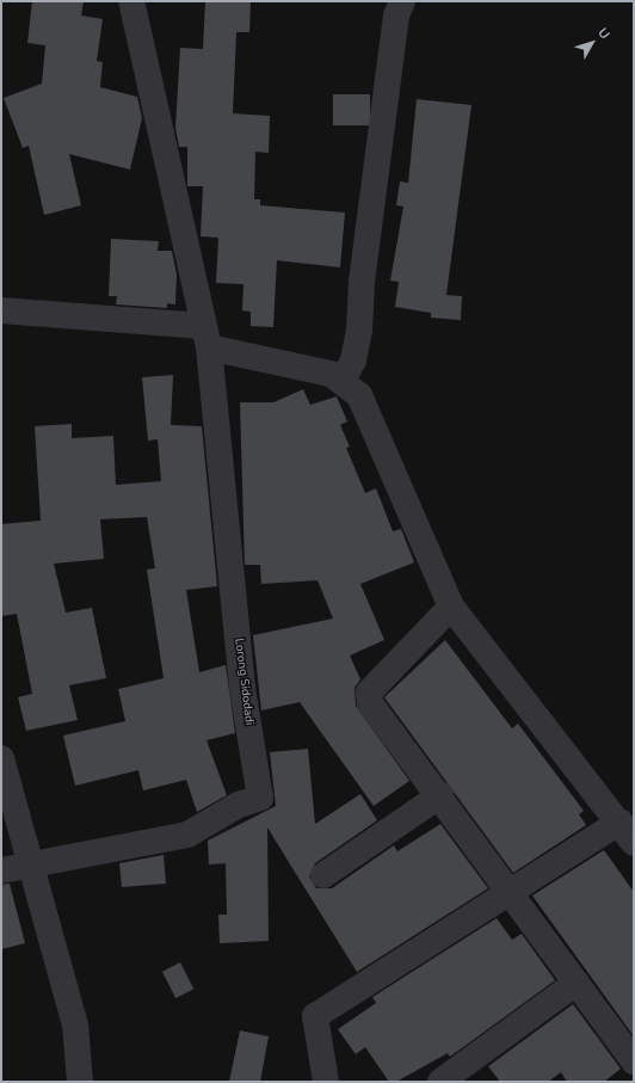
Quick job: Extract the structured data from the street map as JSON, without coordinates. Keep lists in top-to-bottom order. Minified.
{"streets":{"street":["Lorong Sidodadi"]},"north":"top right"}
